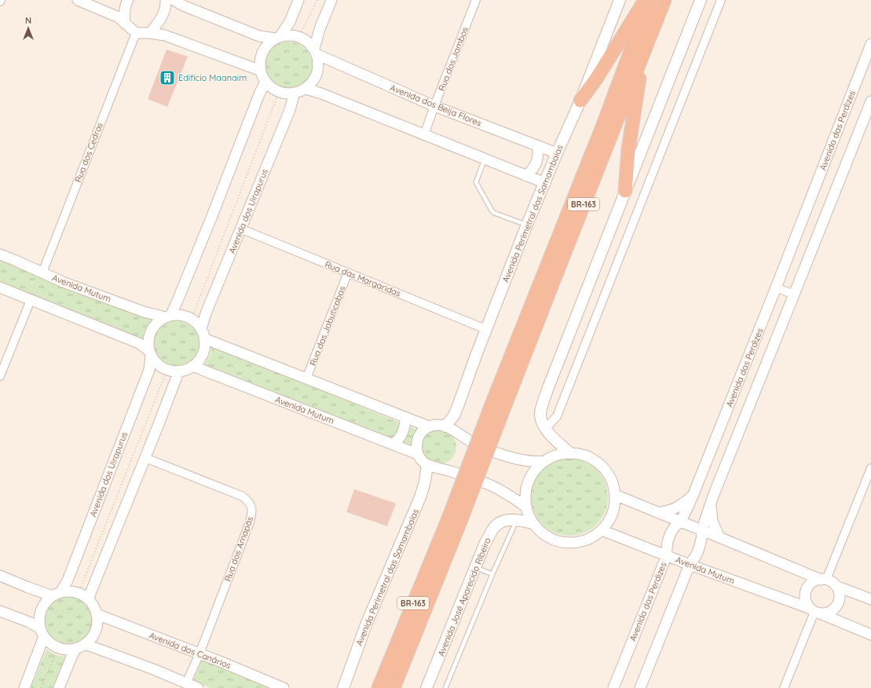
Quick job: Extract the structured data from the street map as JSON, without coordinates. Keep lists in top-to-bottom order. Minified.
{"streets":{"highway":["BR-163"],"main road":["Avenida Perimetral das Samambaias","Avenida José Aparecido Ribeiro"],"street":["Rua dos Jambos","Avenida dos Beija Flores","Avenida das Perdizes","Rua dos Cedros","Avenida dos Uirapurus","Rua das Margaridas","Avenida Mutum","Rua das Jabuticabas","Rua dos Amapás","Avenida dos Canários"]},"crossings":[["Rua dos Jambos","Avenida dos Beija Flores"],["Avenida dos Beija Flores","Avenida dos Uirapurus"],["Avenida dos Beija Flores","Avenida Perimetral das Samambaias"],["Avenida das Perdizes","Avenida Mutum"],["Rua dos Cedros","Avenida Mutum"],["Avenida dos Uirapurus","Rua das Margaridas"],["Avenida dos Uirapurus","Avenida Mutum"],["Avenida dos Uirapurus","Avenida dos Canários"],["Avenida Perimetral das Samambaias","Rua das Margaridas"],["Rua das Margaridas","Rua das Jabuticabas"],["Avenida Mutum","Avenida José Aparecido Ribeiro"],["Rua dos Amapás","Avenida dos Canários"]],"places":{"building":["Edifício Maanaim"]},"north":"top"}
